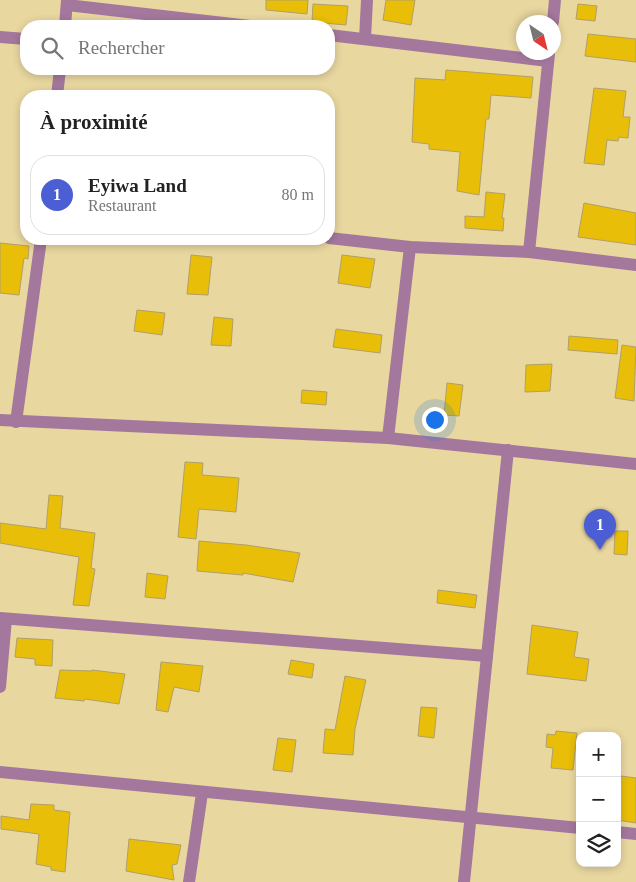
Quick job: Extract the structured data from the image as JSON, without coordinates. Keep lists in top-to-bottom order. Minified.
{"north":"bottom right","page":{"search":"Rechercher","heading":"À proximité","list":[{"mark":"1","name":"Eyiwa Land","note":"Restaurant","value":"80 m"}],"pins":"1","map_buttons":["+","−"]}}
